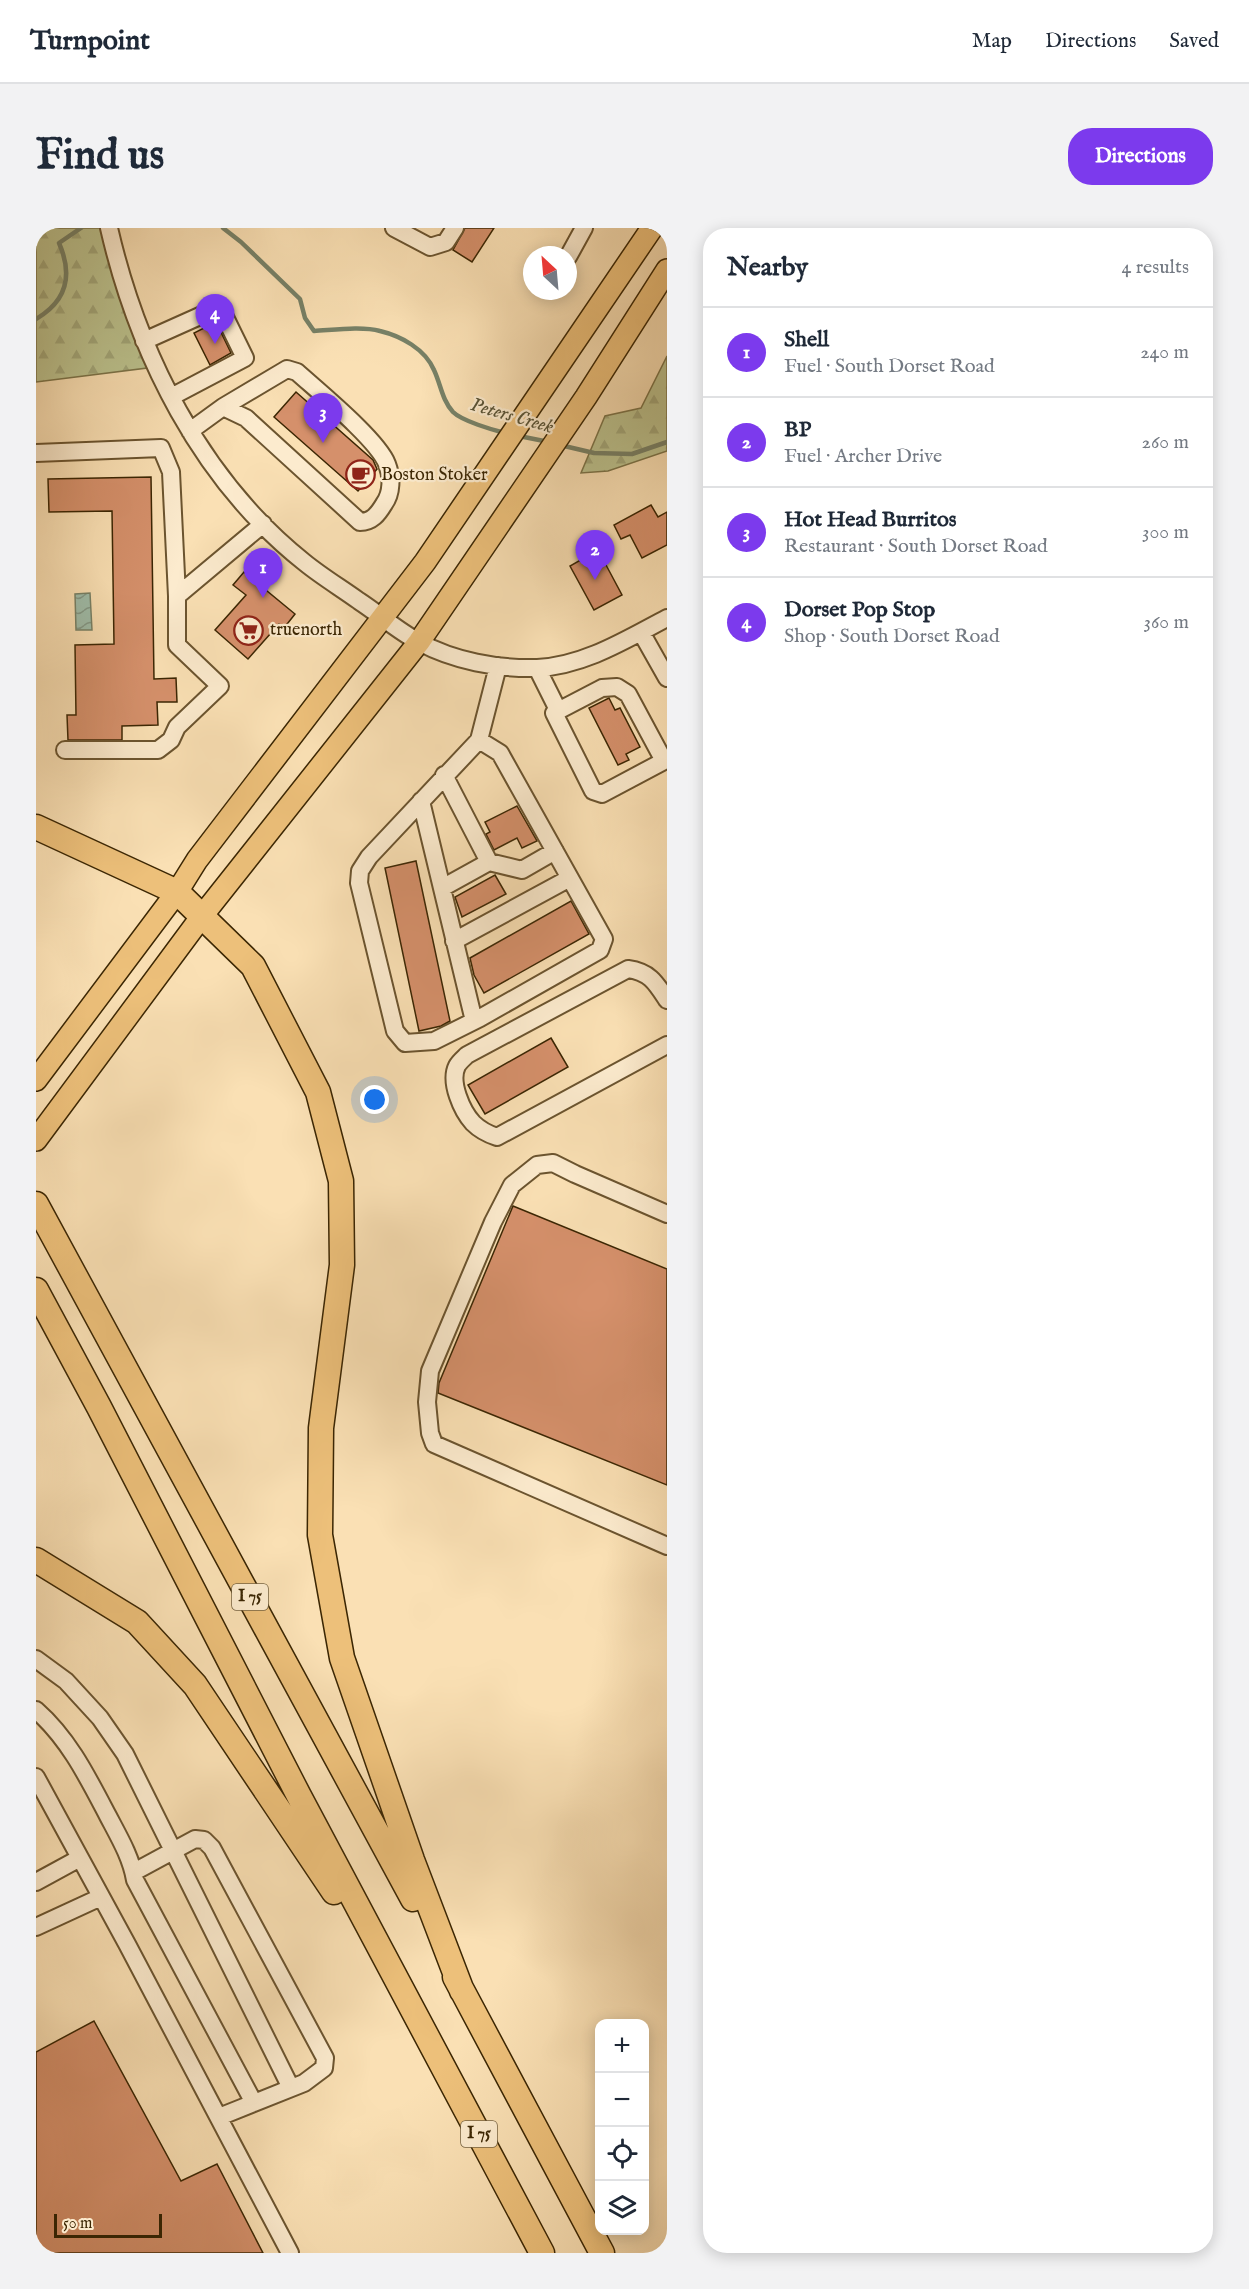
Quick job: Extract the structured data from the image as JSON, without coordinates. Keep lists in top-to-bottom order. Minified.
{"streets":{"highway":["I 75"]},"water":["Peters Creek"],"places":{"cafe":["Boston Stoker"],"supermarket":["truenorth"]},"scale_bar":"50 m","north":"top left","page":{"header":"Turnpoint","nav":["Map","Directions","Saved"],"buttons":"Directions","title":"Find us","heading":["Nearby","4 results"],"pins":["4","3","2","1"],"list":[{"mark":"1","name":"Shell","note":"Fuel · South Dorset Road","value":"240 m"},{"mark":"2","name":"BP","note":"Fuel · Archer Drive","value":"260 m"},{"mark":"3","name":"Hot Head Burritos","note":"Restaurant · South Dorset Road","value":"300 m"},{"mark":"4","name":"Dorset Pop Stop","note":"Shop · South Dorset Road","value":"360 m"}],"map_buttons":["+","−"],"scale":"50 m"}}
